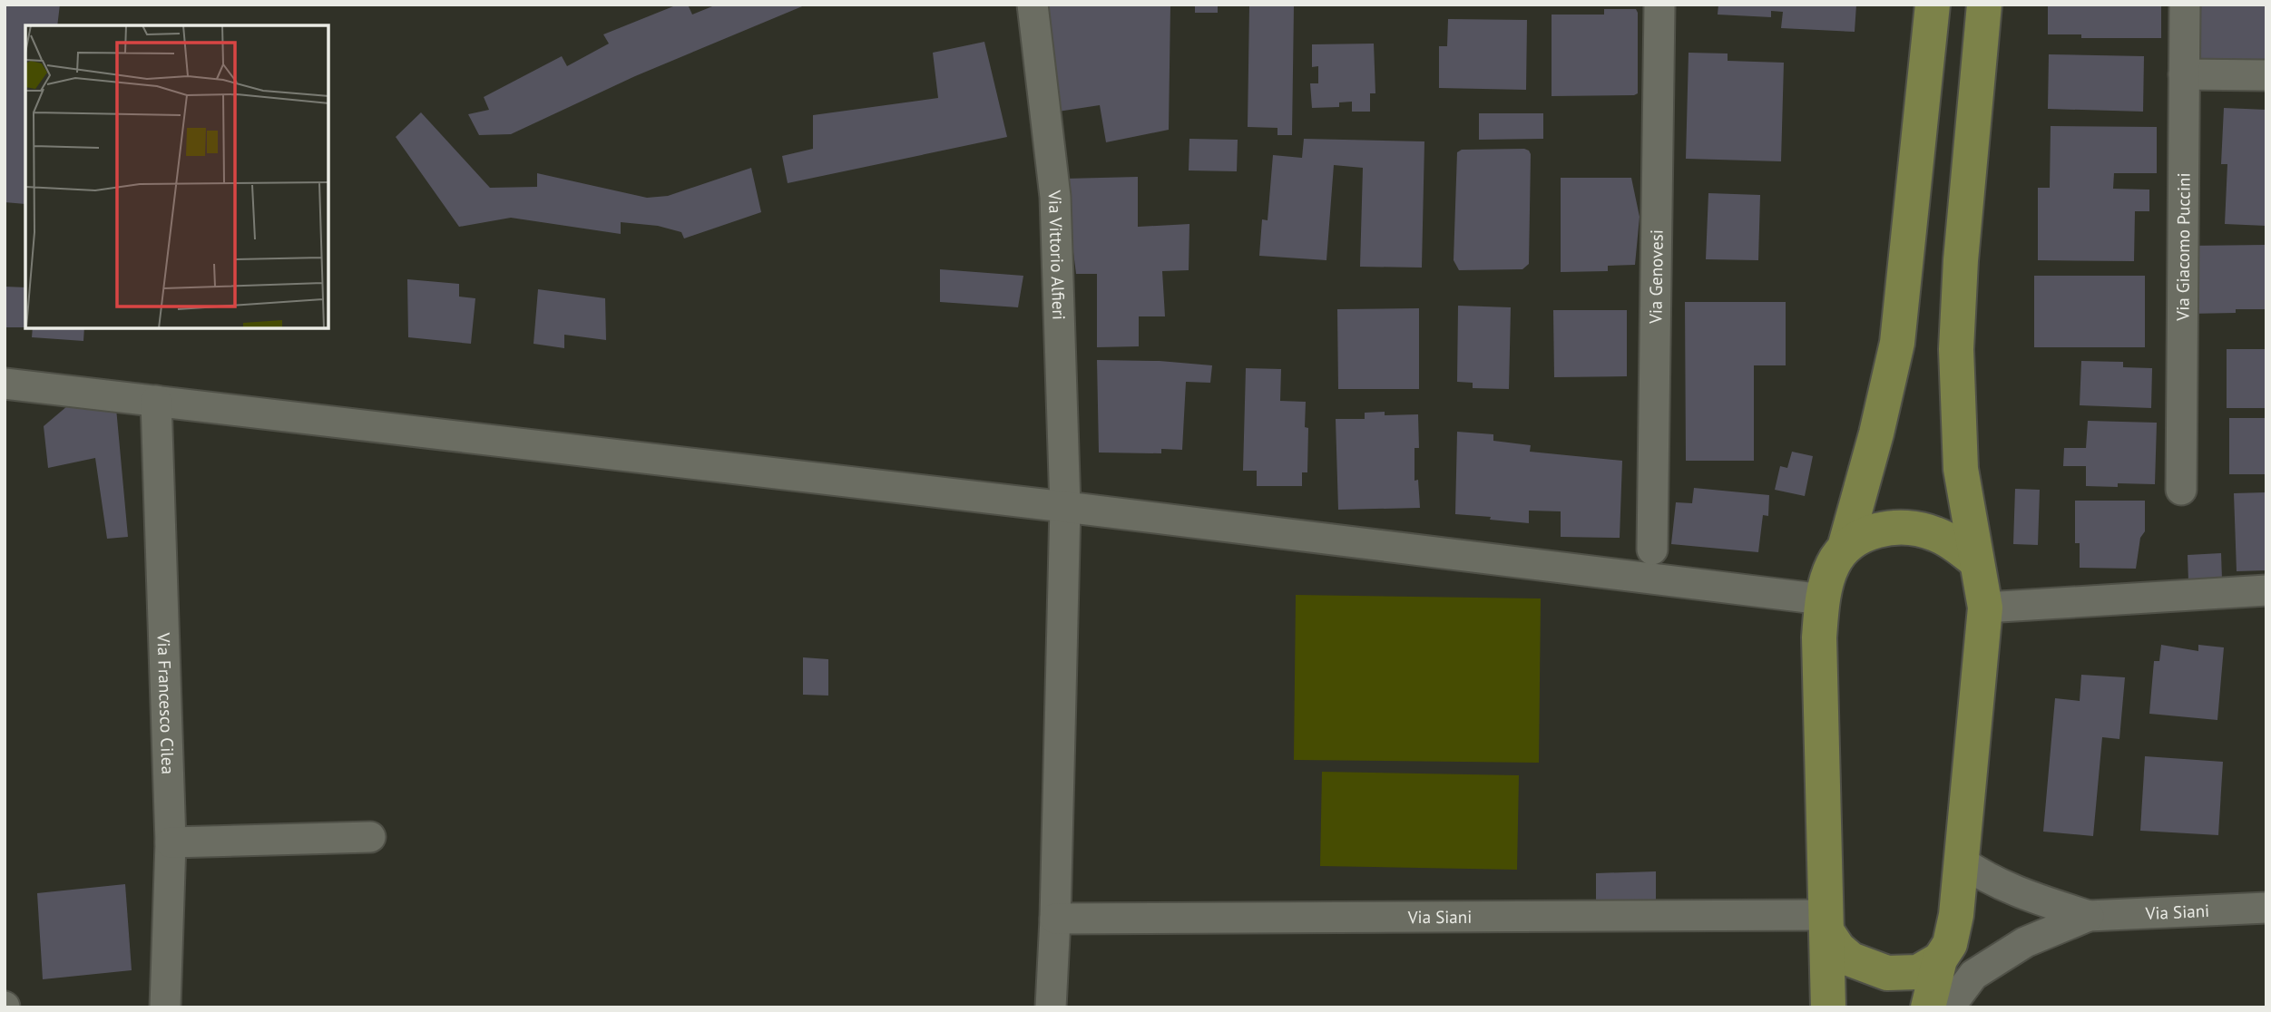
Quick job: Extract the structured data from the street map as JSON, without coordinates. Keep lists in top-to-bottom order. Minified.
{"streets":{"street":["Via Giacomo Puccini","Via Vittorio Alfieri","Via Genovesi","Via Francesco Cilea","Via Siani"]},"crossings":[["Via Vittorio Alfieri","Via Siani"]]}
